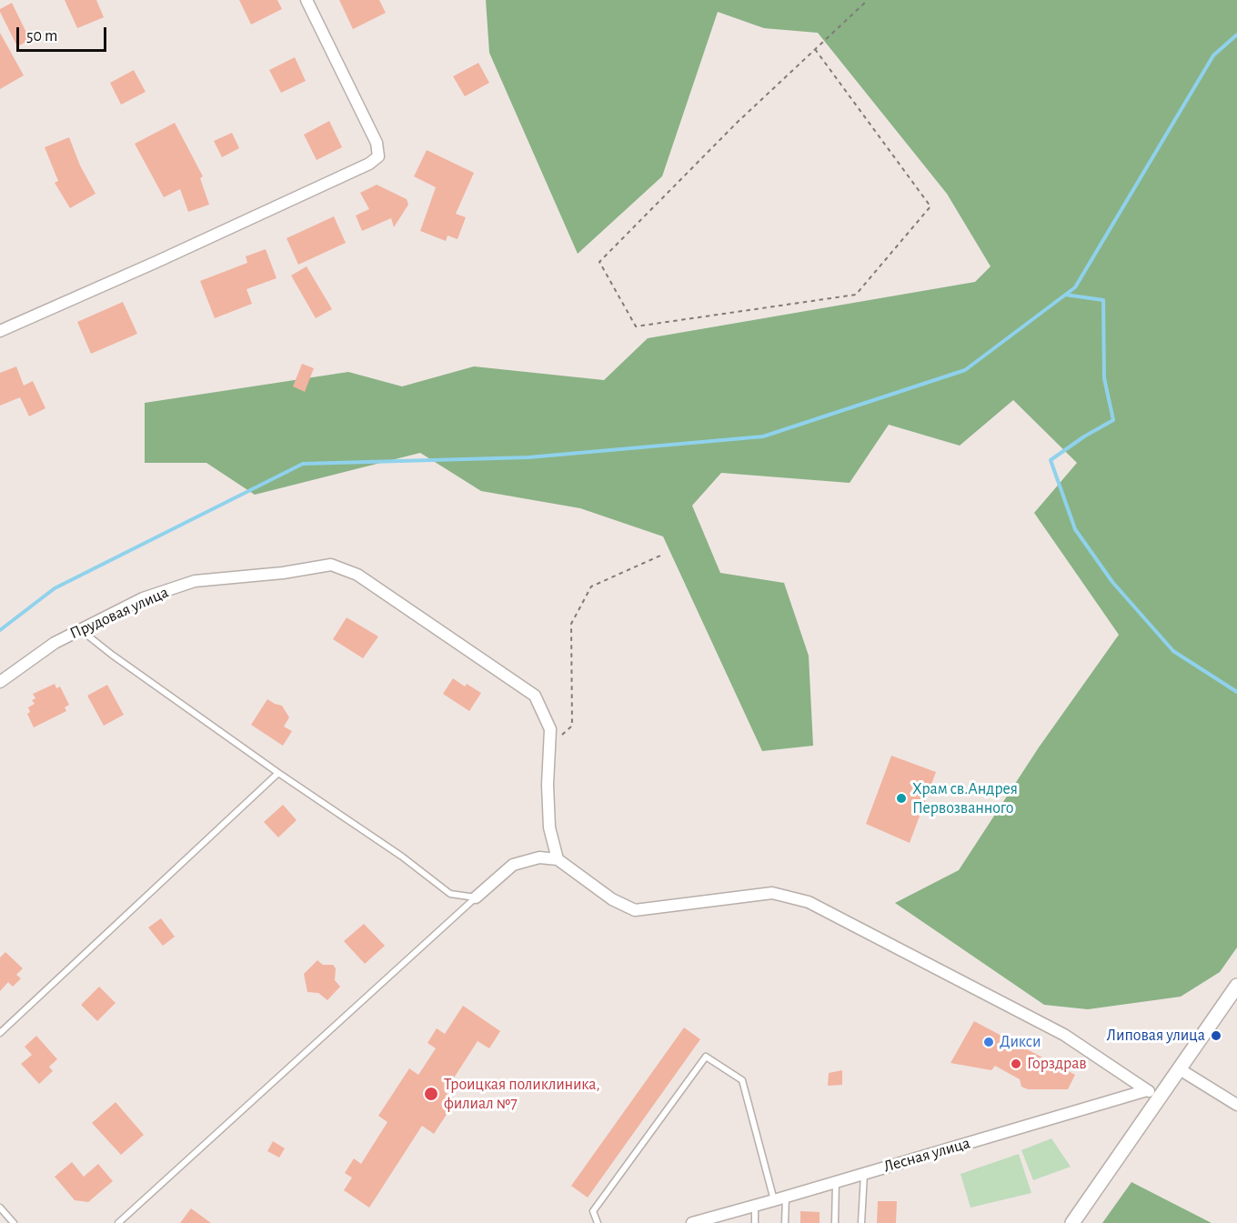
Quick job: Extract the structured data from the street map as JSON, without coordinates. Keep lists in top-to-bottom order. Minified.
{"streets":{"street":["Прудовая улица","Лесная улица"]},"places":["Храм св.Андрея Первозванного","Липовая улица","Дикси","Горздрав","Троицкая поликлиника, филиал №7"],"scale_bar":"50 m"}
